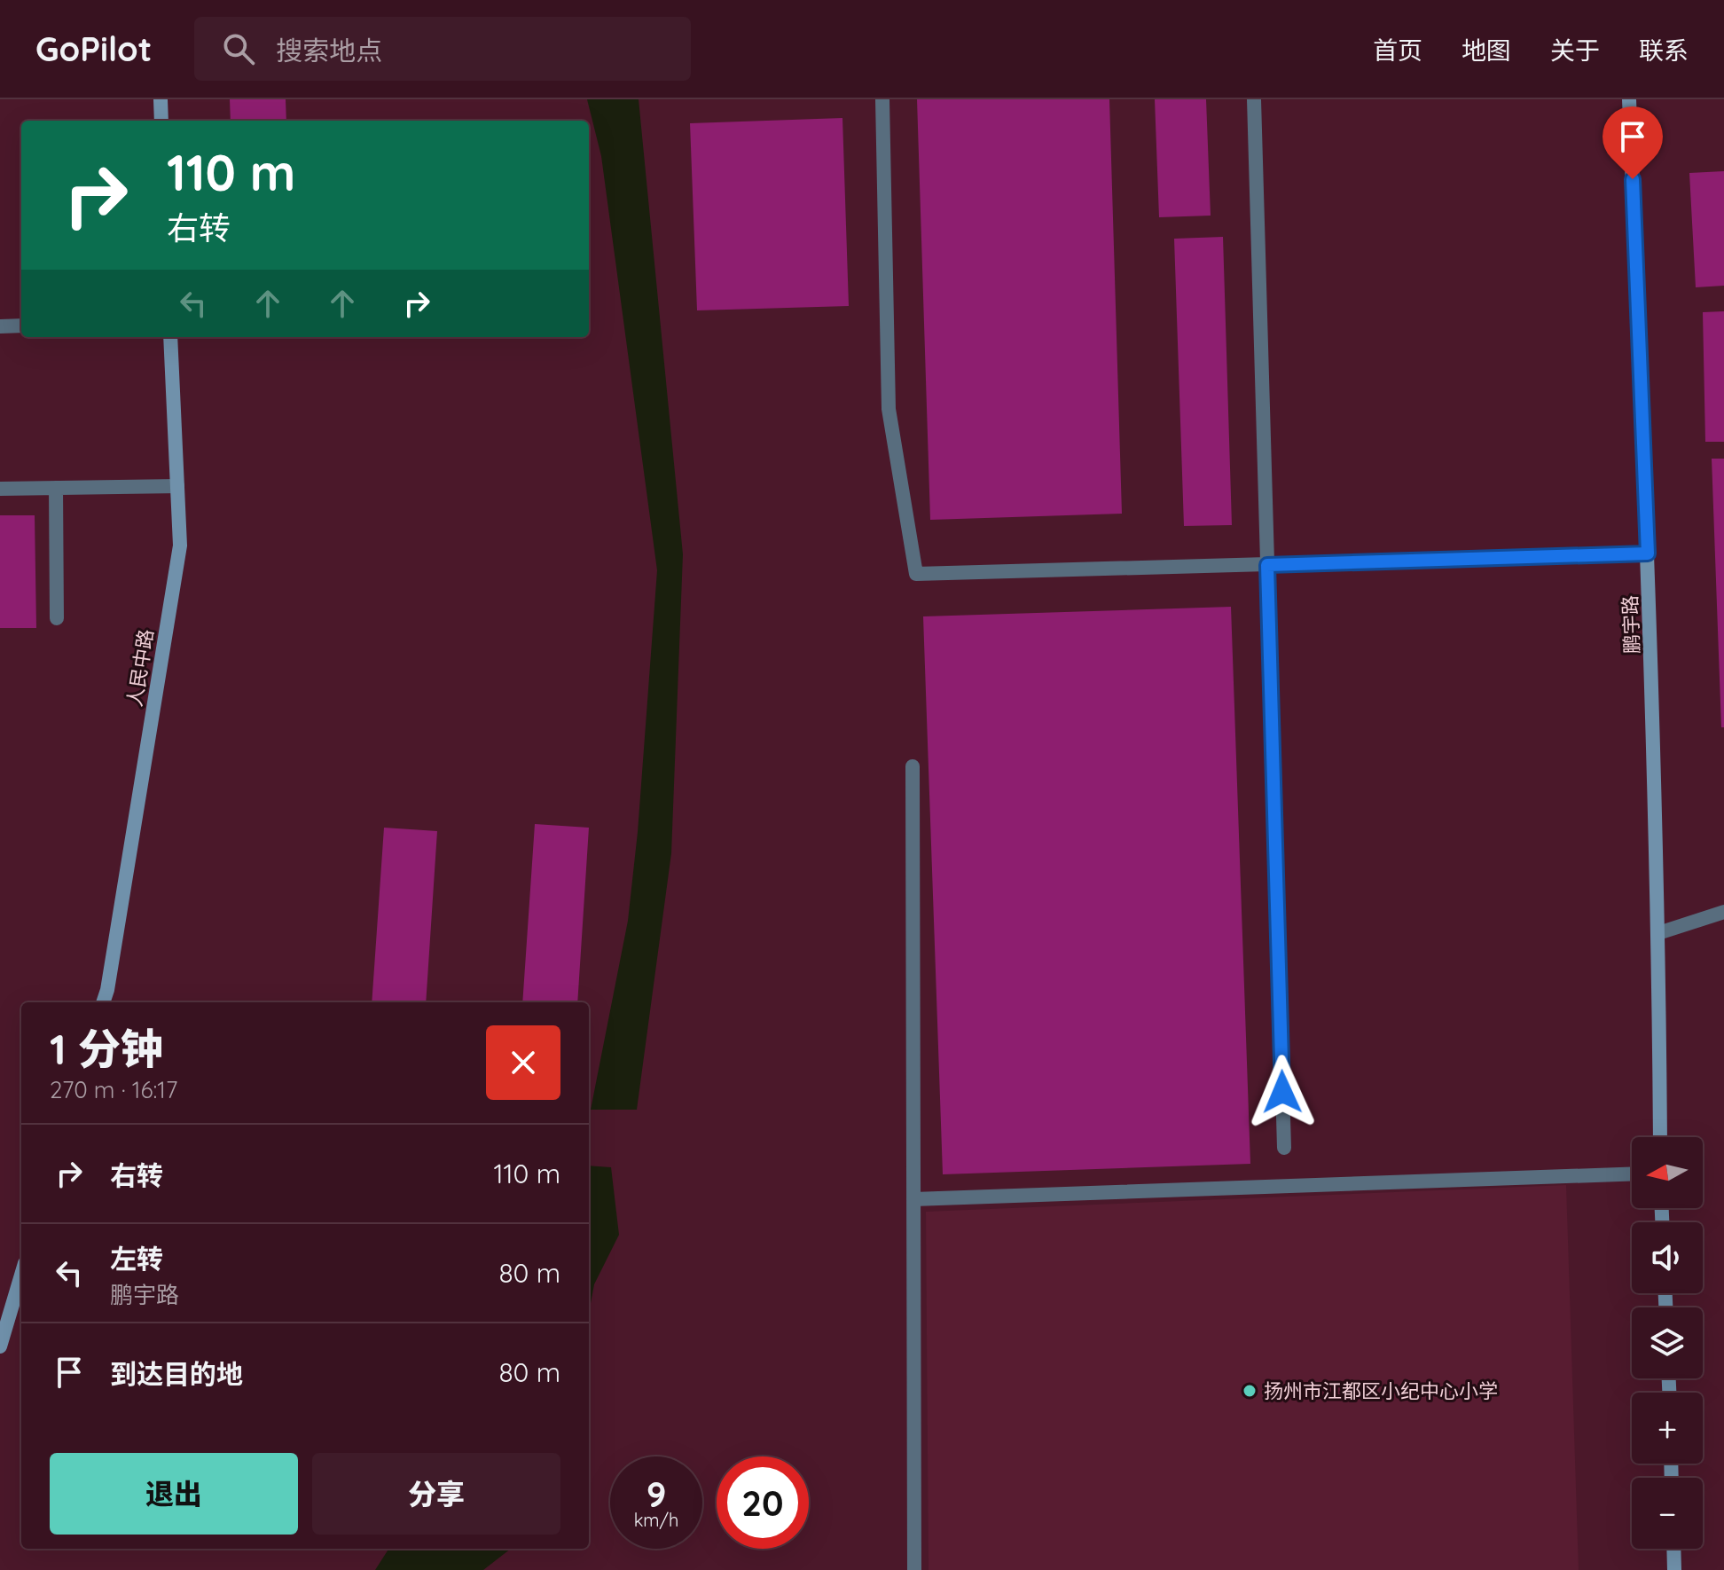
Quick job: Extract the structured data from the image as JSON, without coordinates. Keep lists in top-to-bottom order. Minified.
{"streets":{"main road":["鹏宇路","人民中路"]},"places":["扬州市江都区小纪中心小学"],"north":"left","page":{"header":"GoPilot","search":"搜索地点","nav":["首页","地图","关于","联系"],"turn":["110 m","右转"],"heading":["1 分钟","270 m · 16:17"],"list":[{"name":"右转","value":"110 m"},{"name":"左转","note":"鹏宇路","value":"80 m"},{"name":"到达目的地","value":"80 m"}],"map_buttons":["+","−"],"buttons":["退出","分享"],"speed":"9 km/h","limit":"20"}}
